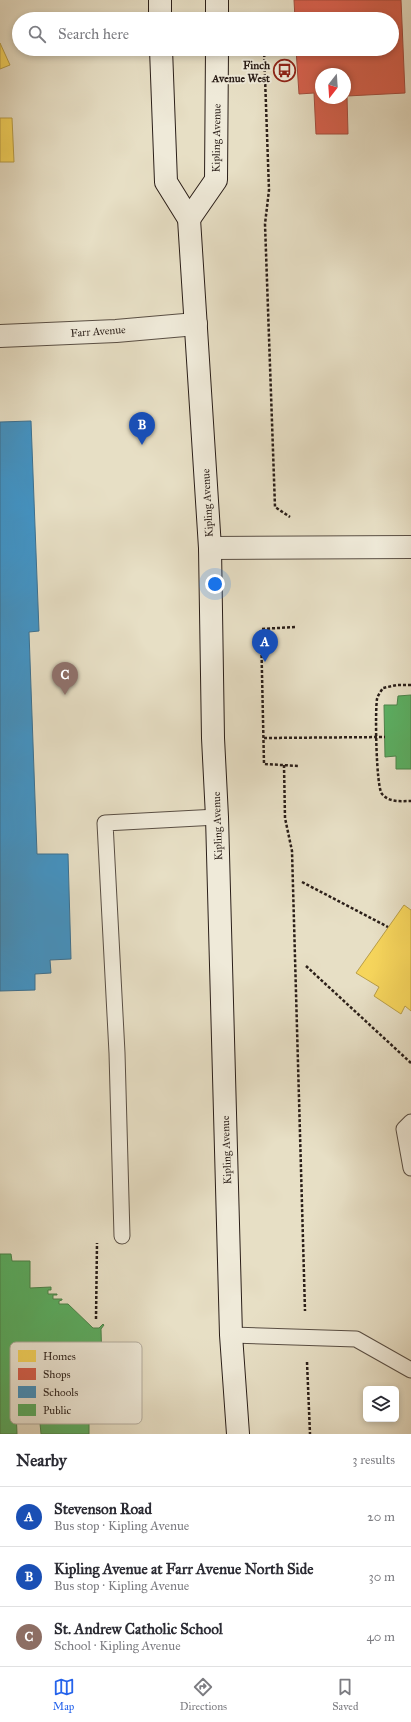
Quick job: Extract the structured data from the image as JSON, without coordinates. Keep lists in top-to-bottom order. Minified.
{"streets":{"main road":["Kipling Avenue","Farr Avenue"]},"crossings":[["Kipling Avenue","Farr Avenue"]],"places":{"bus stop":["Finch Avenue West"]},"legend":["Homes","Shops","Schools","Public"],"north":"bottom","page":{"search":"Search here","pins":["B","A","C"],"heading":["Nearby","3 results"],"list":[{"mark":"A","name":"Stevenson Road","note":"Bus stop · Kipling Avenue","value":"20 m"},{"mark":"B","name":"Kipling Avenue at Farr Avenue North Side","note":"Bus stop · Kipling Avenue","value":"30 m"},{"mark":"C","name":"St. Andrew Catholic School","note":"School · Kipling Avenue","value":"40 m"}],"nav":["Map","Directions","Saved"]}}
